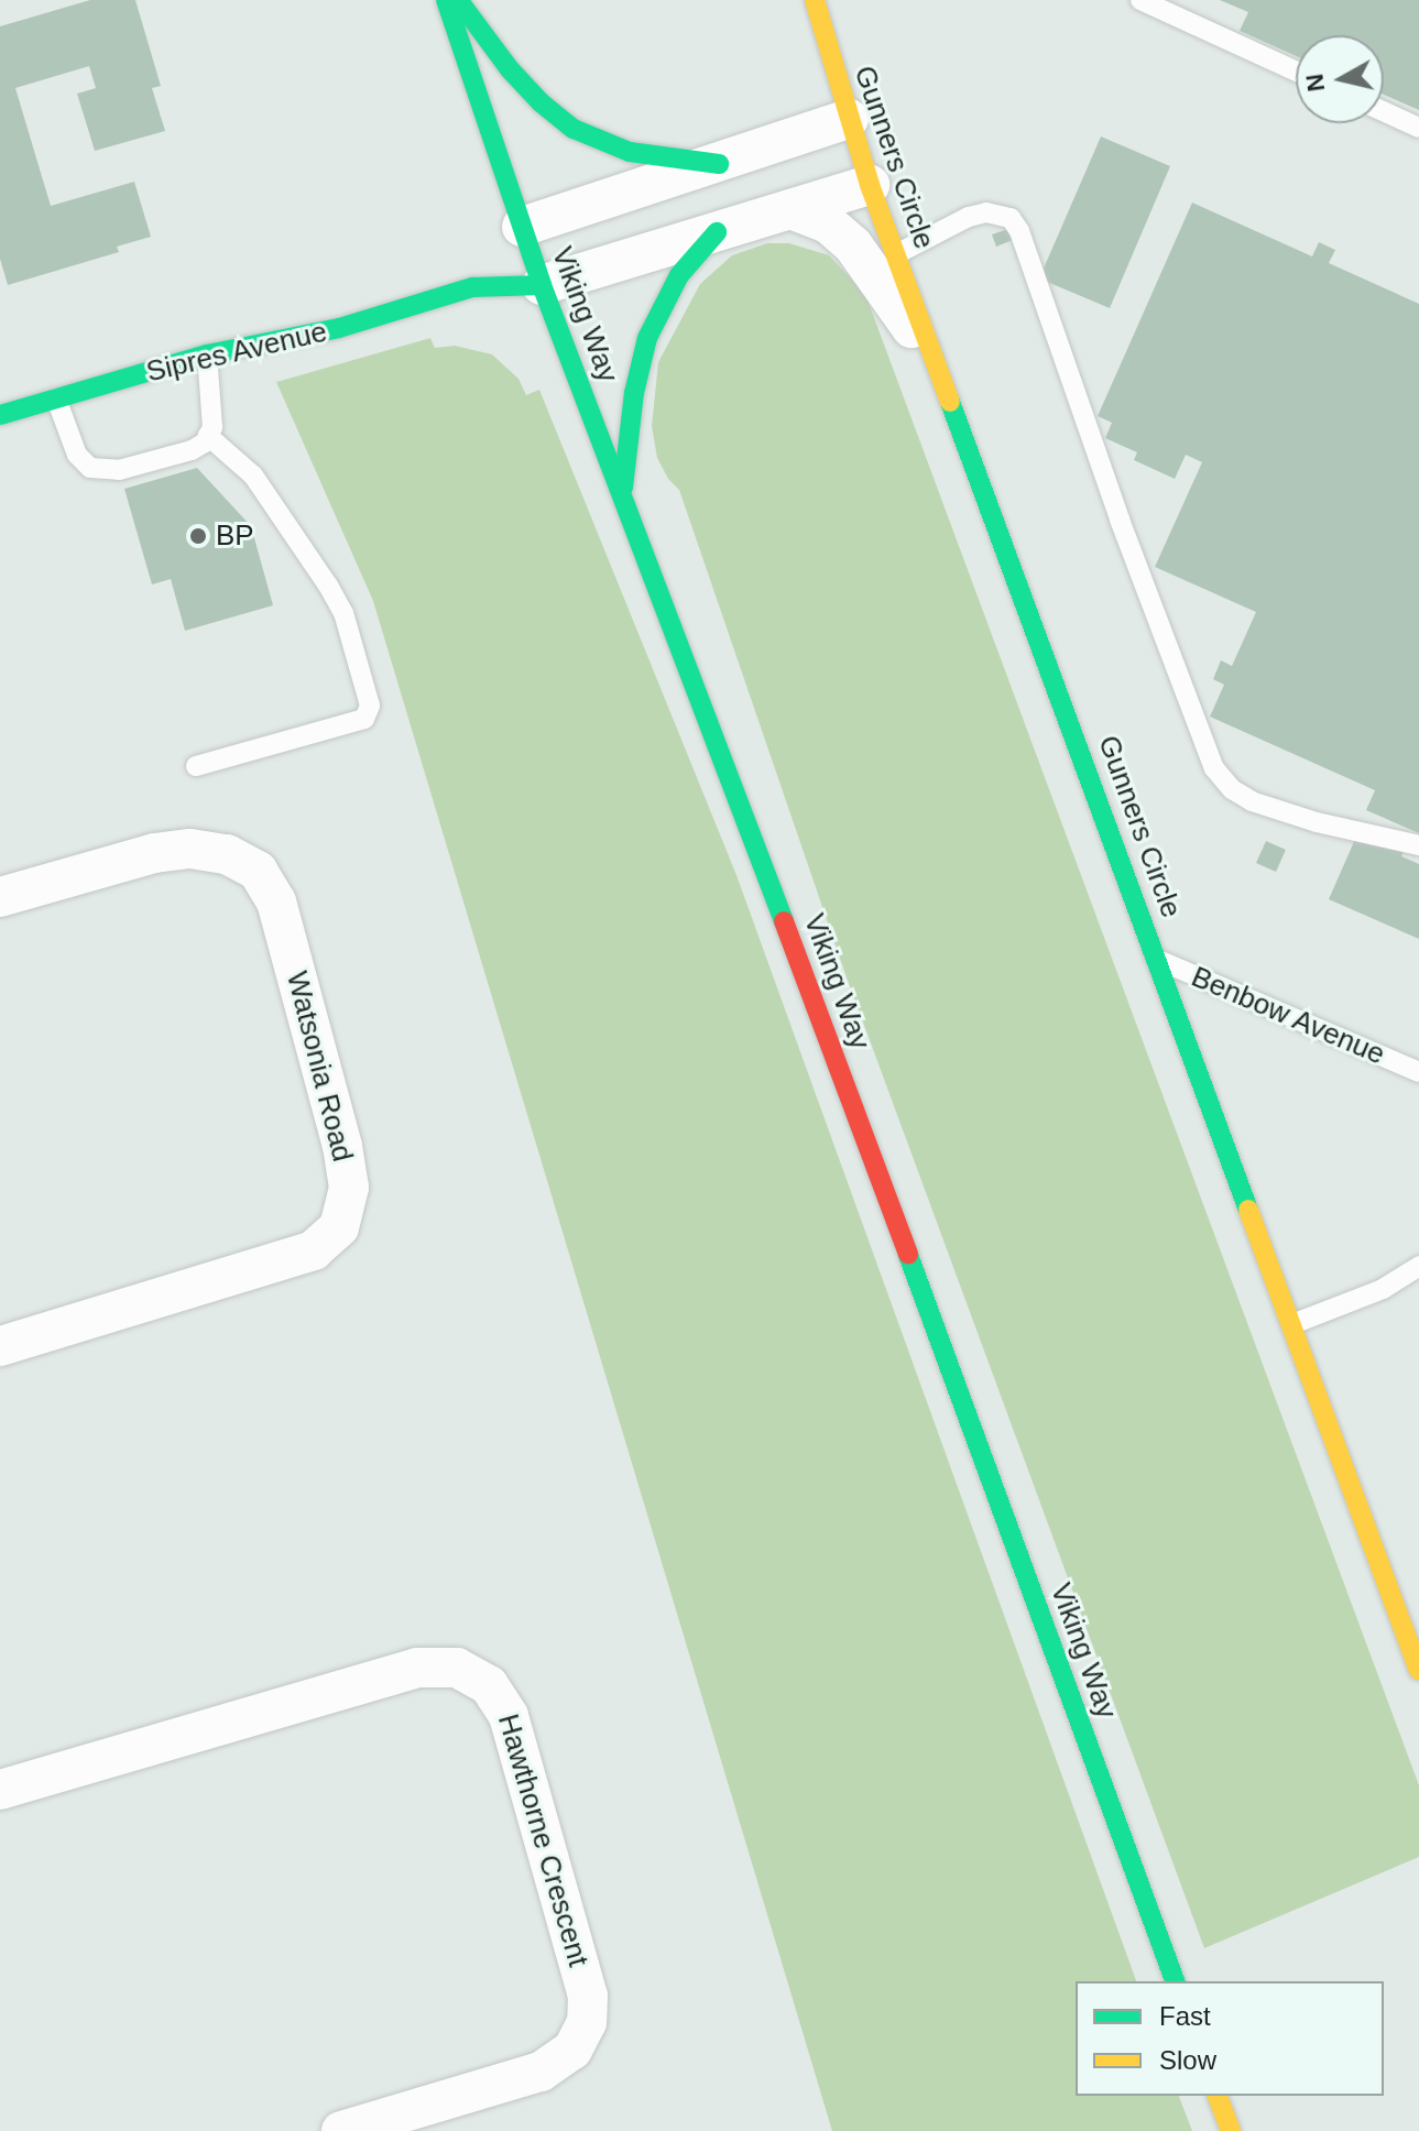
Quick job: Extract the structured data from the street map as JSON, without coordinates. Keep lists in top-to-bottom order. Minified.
{"streets":{"main road":["Gunners Circle","Viking Way","Sipres Avenue"],"street":["Watsonia Road","Hawthorne Crescent"],"lane":["Benbow Avenue"]},"crossings":[["Gunners Circle","Sipres Avenue"],["Gunners Circle","Benbow Avenue"],["Viking Way","Sipres Avenue"]],"places":["BP"],"legend":["Fast","Slow"],"north":"left"}
